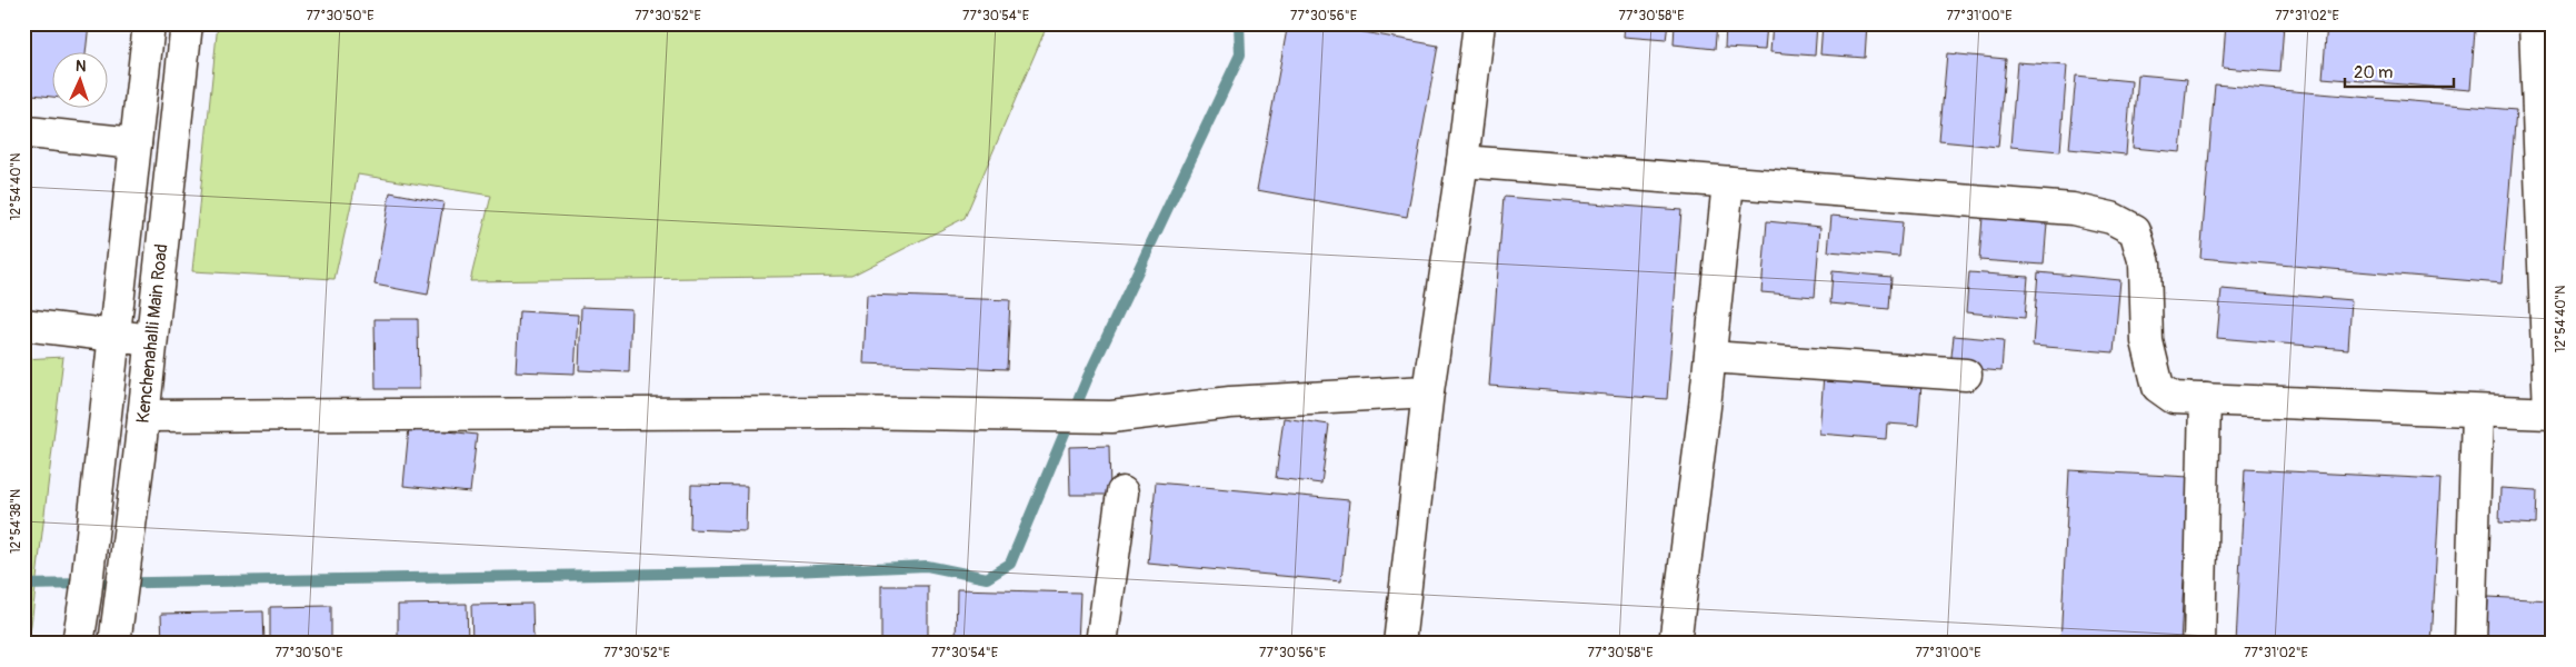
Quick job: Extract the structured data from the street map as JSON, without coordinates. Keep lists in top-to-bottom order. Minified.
{"streets":{"street":["Kenchenahalli Main Road"]},"scale_bar":"20 m","north":"top","coordinates":["77°30'50\"E","77°30'52\"E","77°30'54\"E","77°30'56\"E","77°30'58\"E","77°31'00\"E","77°31'02\"E","12°54'40\"N","12°54'38\"N"]}
